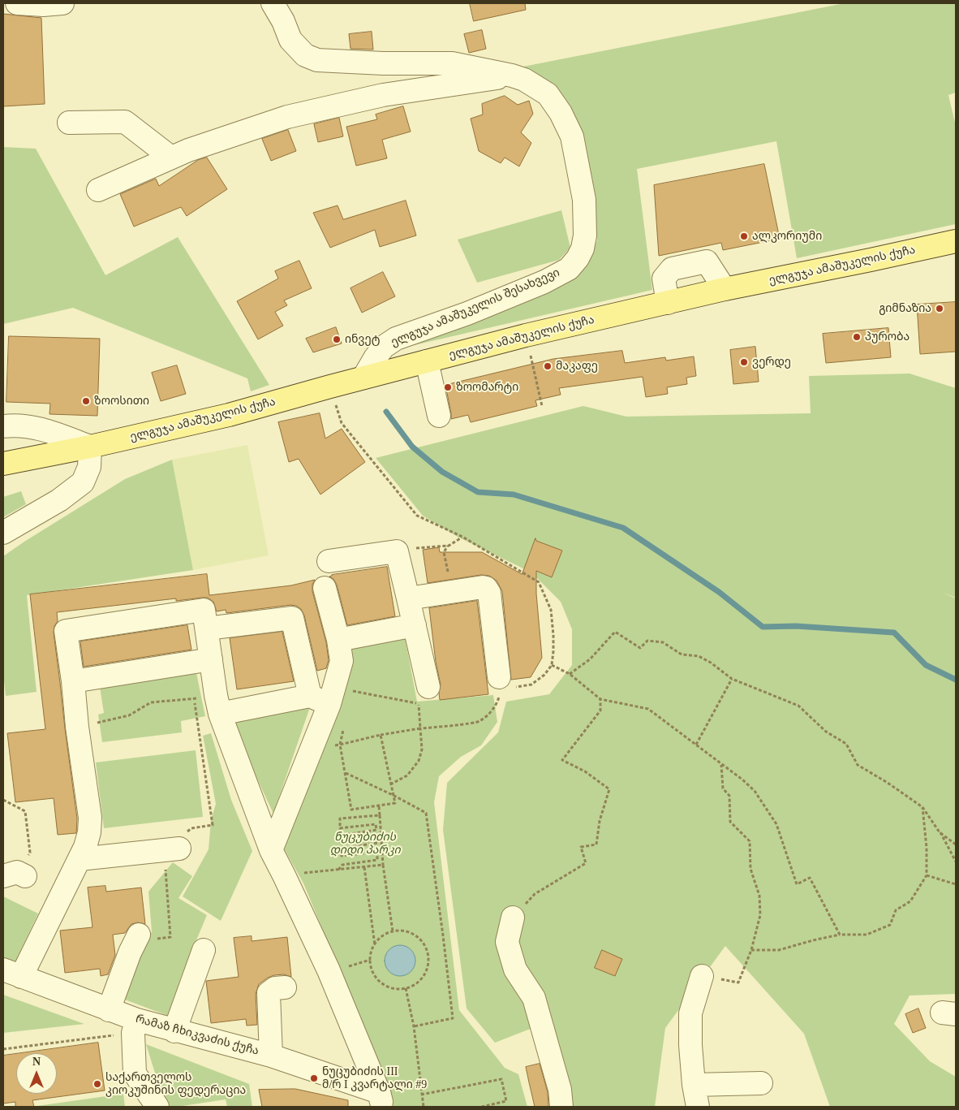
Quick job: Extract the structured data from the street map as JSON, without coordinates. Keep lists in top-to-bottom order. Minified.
{"streets":{"main road":["ელგუჯა ამაშუკელის ქუჩა"],"street":["ელგუჯა ამაშუკელის შესახვევი","რამაზ ჩხიკვაძის ქუჩა"]},"crossings":[["ელგუჯა ამაშუკელის ქუჩა","ელგუჯა ამაშუკელის შესახვევი"]],"parks":["ნუცუბიძის დიდი პარკი"],"places":["ალკორიუმი","გიმნაზია","პურობა","ინვეტ","ვერდე","მაკაფე","ზოომარტი","ზოოსითი","ნუცუბიძის III მ/რ I კვარტალი #9","საქართველოს კიოკუშინის ფედერაცია"],"north":"top"}
